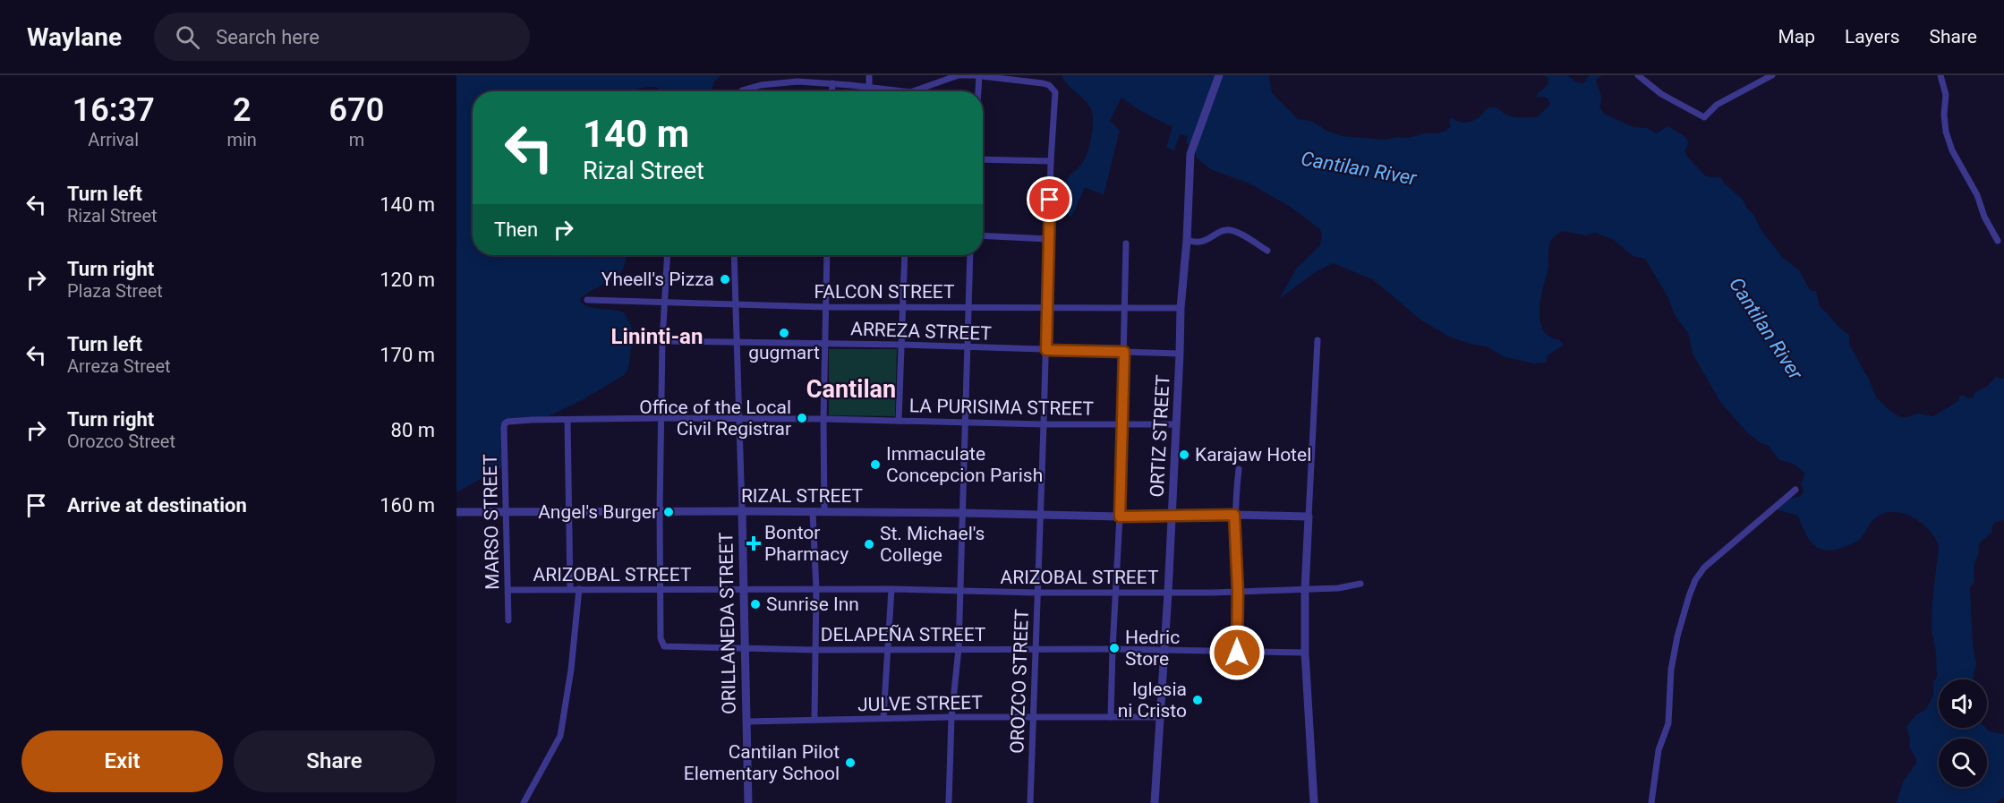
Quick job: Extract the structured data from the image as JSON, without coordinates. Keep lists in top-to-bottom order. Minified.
{"streets":{"street":["FALCON STREET","ARREZA STREET","LA PURISIMA STREET","ORTIZ STREET","RIZAL STREET","MARSO STREET","ARIZOBAL STREET","ORILLANEDA STREET","DELAPEÑA STREET","OROZCO STREET","JULVE STREET"]},"crossings":[["FALCON STREET","ORTIZ STREET"],["FALCON STREET","ORILLANEDA STREET"],["FALCON STREET","OROZCO STREET"],["ARREZA STREET","ORTIZ STREET"],["ARREZA STREET","ORILLANEDA STREET"],["ARREZA STREET","OROZCO STREET"],["LA PURISIMA STREET","ORTIZ STREET"],["LA PURISIMA STREET","MARSO STREET"],["LA PURISIMA STREET","ORILLANEDA STREET"],["LA PURISIMA STREET","OROZCO STREET"],["ORTIZ STREET","RIZAL STREET"],["ORTIZ STREET","ARIZOBAL STREET"],["ORTIZ STREET","DELAPEÑA STREET"],["ORTIZ STREET","JULVE STREET"],["RIZAL STREET","MARSO STREET"],["RIZAL STREET","ORILLANEDA STREET"],["RIZAL STREET","OROZCO STREET"],["MARSO STREET","ARIZOBAL STREET"],["ARIZOBAL STREET","ORILLANEDA STREET"],["ARIZOBAL STREET","DELAPEÑA STREET"],["ARIZOBAL STREET","OROZCO STREET"],["ORILLANEDA STREET","DELAPEÑA STREET"],["ORILLANEDA STREET","JULVE STREET"],["DELAPEÑA STREET","OROZCO STREET"],["OROZCO STREET","JULVE STREET"]],"districts":["Lininti-an","Cantilan"],"water":["Cantilan River"],"places":{"other":["Yheell's Pizza","gugmart","Office of the Local Civil Registrar","Karajaw Hotel","Immaculate Concepcion Parish","Angel's Burger","St. Michael's College","Sunrise Inn","Hedric Store","Iglesia ni Cristo","Cantilan Pilot Elementary School"],"health":["Bontor Pharmacy"]},"page":{"header":"Waylane","search":"Search here","nav":["Map","Layers","Share"],"eta":["16:37","Arrival","2","min","670","m"],"turn":["140 m","Rizal Street"],"list":[{"name":"Turn left","note":"Rizal Street","value":"140 m"},{"name":"Turn right","note":"Plaza Street","value":"120 m"},{"name":"Turn left","note":"Arreza Street","value":"170 m"},{"name":"Turn right","note":"Orozco Street","value":"80 m"},{"name":"Arrive at destination","value":"160 m"}],"then":"Then","buttons":["Exit","Share"]}}
